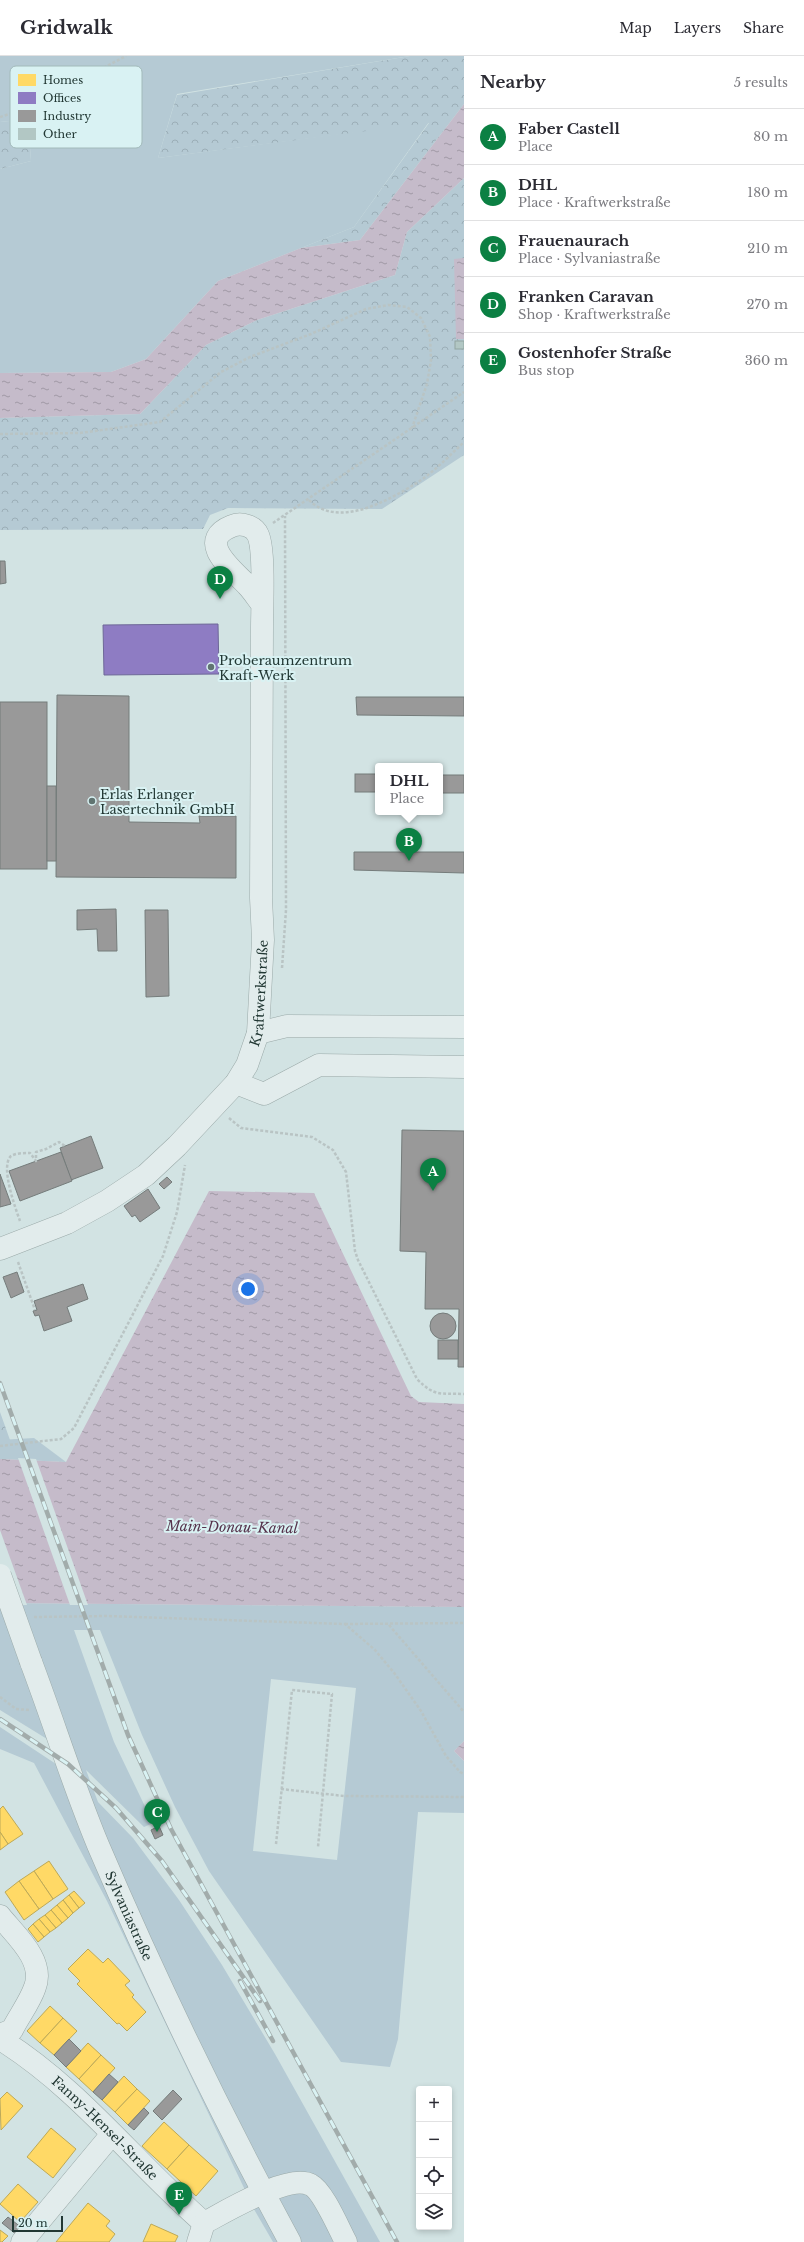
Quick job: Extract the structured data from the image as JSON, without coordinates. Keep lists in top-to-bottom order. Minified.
{"streets":{"street":["Kraftwerkstraße","Sylvaniastraße","Fanny-Hensel-Straße"]},"water":["Main-Donau-Kanal"],"places":["Proberaumzentrum Kraft-Werk","Erlas Erlanger Lasertechnik GmbH"],"legend":["Homes","Offices","Industry","Other"],"scale_bar":"20 m","page":{"header":"Gridwalk","nav":["Map","Layers","Share"],"heading":["Nearby","5 results"],"list":[{"mark":"A","name":"Faber Castell","note":"Place","value":"80 m"},{"mark":"B","name":"DHL","note":"Place · Kraftwerkstraße","value":"180 m"},{"mark":"C","name":"Frauenaurach","note":"Place · Sylvaniastraße","value":"210 m"},{"mark":"D","name":"Franken Caravan","note":"Shop · Kraftwerkstraße","value":"270 m"},{"mark":"E","name":"Gostenhofer Straße","note":"Bus stop","value":"360 m"}],"pins":["D","B","A","C","E"],"popup":["DHL","Place"],"map_buttons":["+","−"],"scale":"20 m"}}
